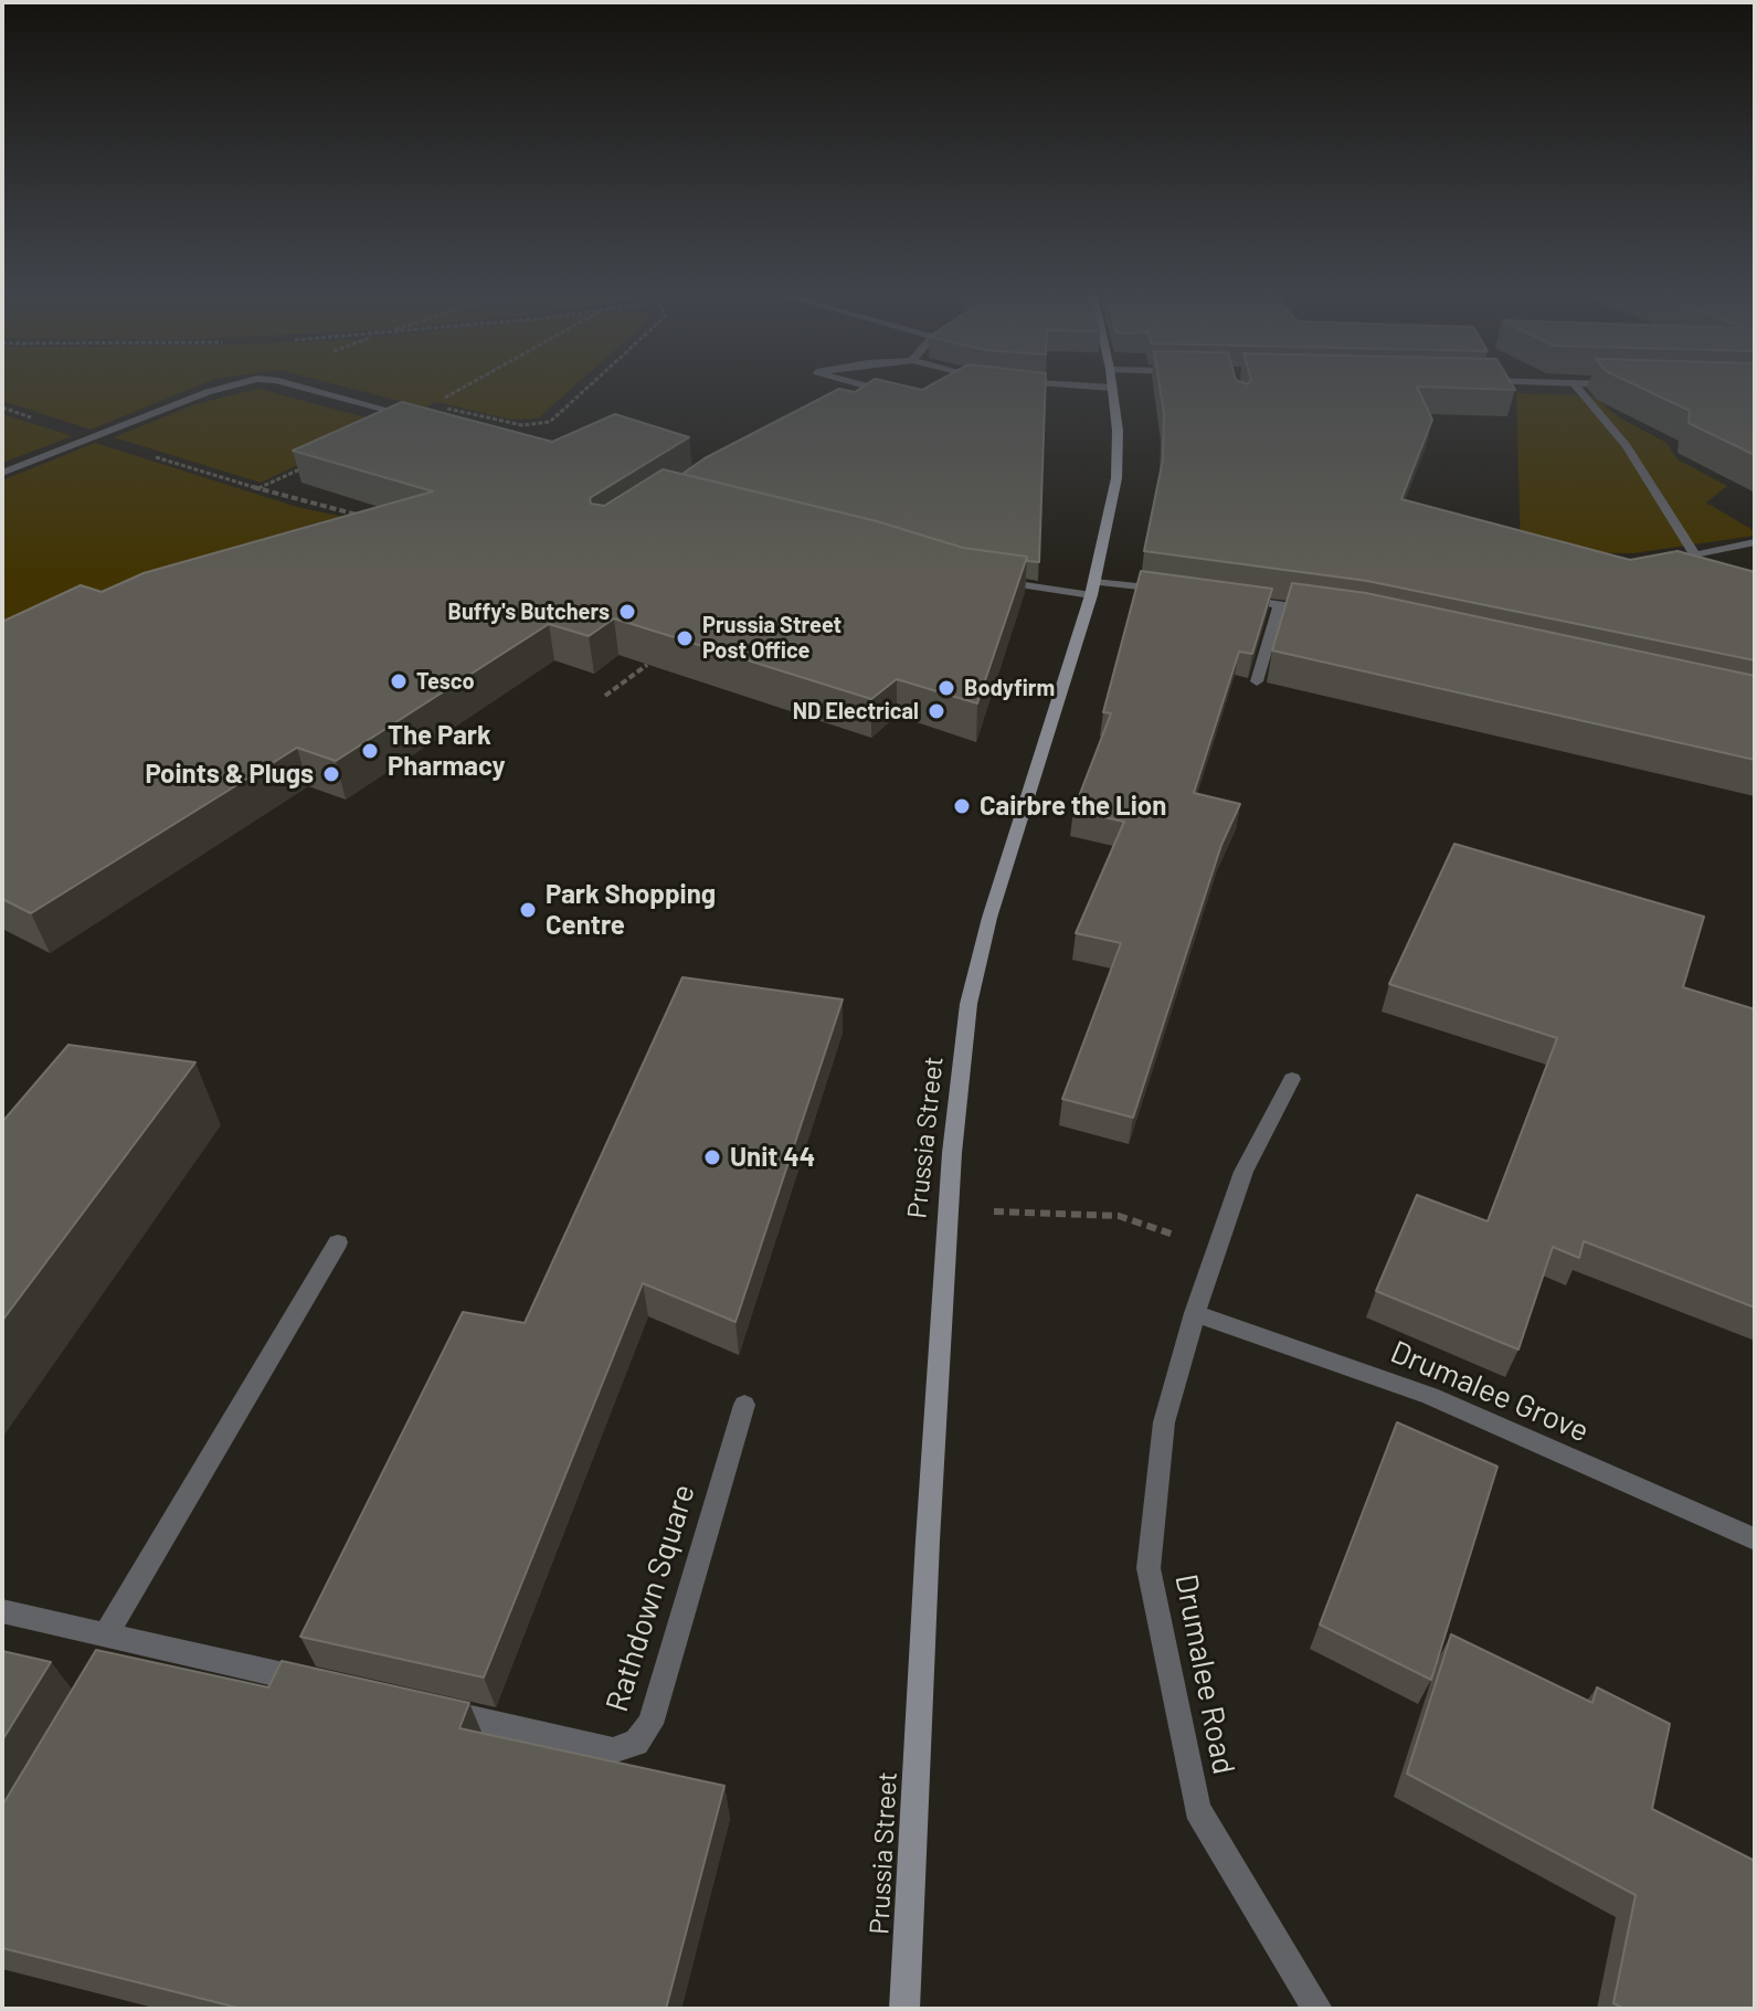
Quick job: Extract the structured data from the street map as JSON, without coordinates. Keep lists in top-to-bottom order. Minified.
{"streets":{"main road":["Prussia Street"],"street":["Drumalee Grove","Rathdown Square","Drumalee Road"]},"crossings":[["Drumalee Grove","Drumalee Road"]],"places":["Buffy's Butchers","Prussia Street Post Office","Tesco","Bodyfirm","ND Electrical","The Park Pharmacy","Points & Plugs","Cairbre the Lion","Park Shopping Centre","Unit 44"]}
